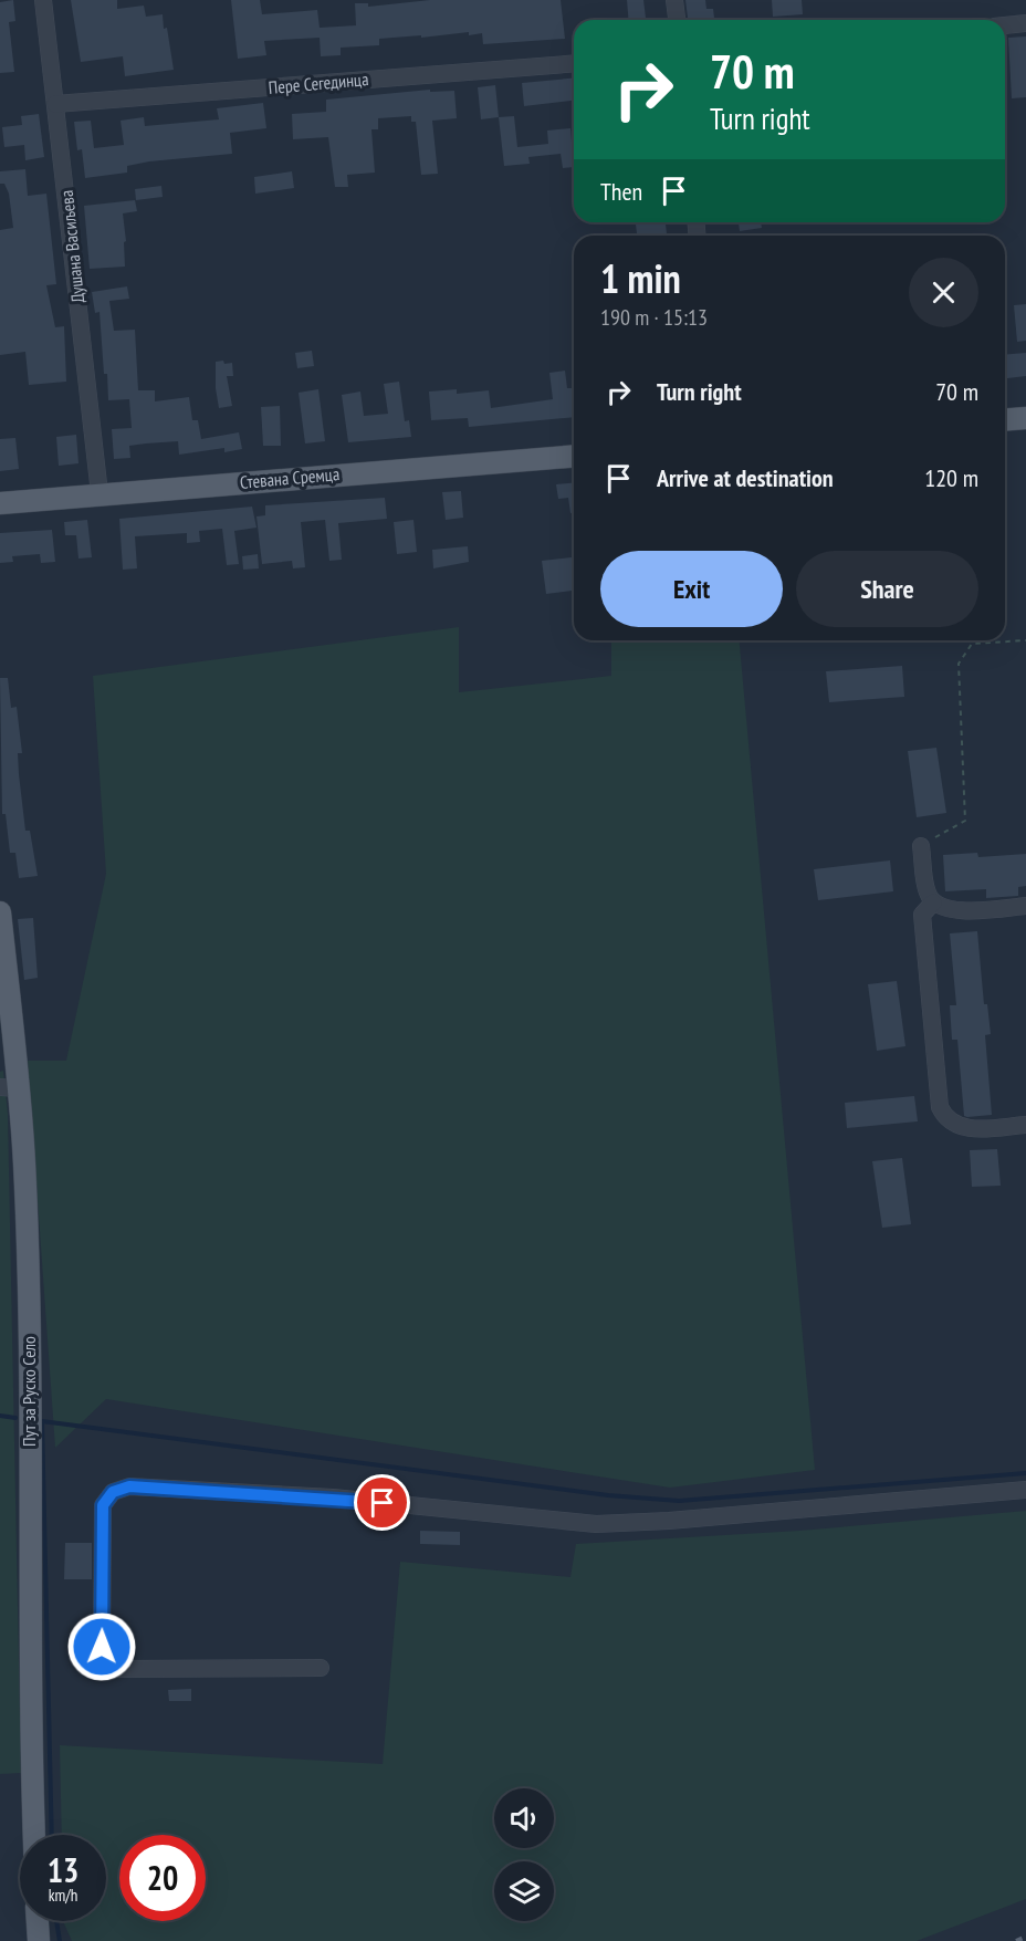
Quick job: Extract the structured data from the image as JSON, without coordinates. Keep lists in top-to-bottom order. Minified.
{"streets":{"main road":["Стевана Сремца","Пут за Руско Село"],"street":["Пере Сегединца","Душана Васиљева"]},"crossings":[["Пере Сегединца","Душана Васиљева"],["Душана Васиљева","Стевана Сремца"]],"page":{"turn":["70 m","Turn right"],"then":"Then","heading":["1 min","190 m · 15:13"],"list":[{"name":"Turn right","value":"70 m"},{"name":"Arrive at destination","value":"120 m"}],"buttons":["Exit","Share"],"speed":"13 km/h","limit":"20"}}
